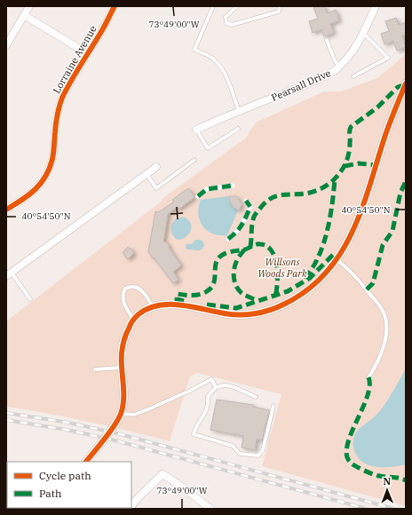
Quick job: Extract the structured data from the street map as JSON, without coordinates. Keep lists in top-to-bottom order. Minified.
{"streets":{"street":["Lorraine Avenue","Pearsall Drive"]},"parks":["Willsons Woods Park"],"legend":["Cycle path","Path"],"north":"top","coordinates":["73°49'00\"W","40°54'50\"N"]}
